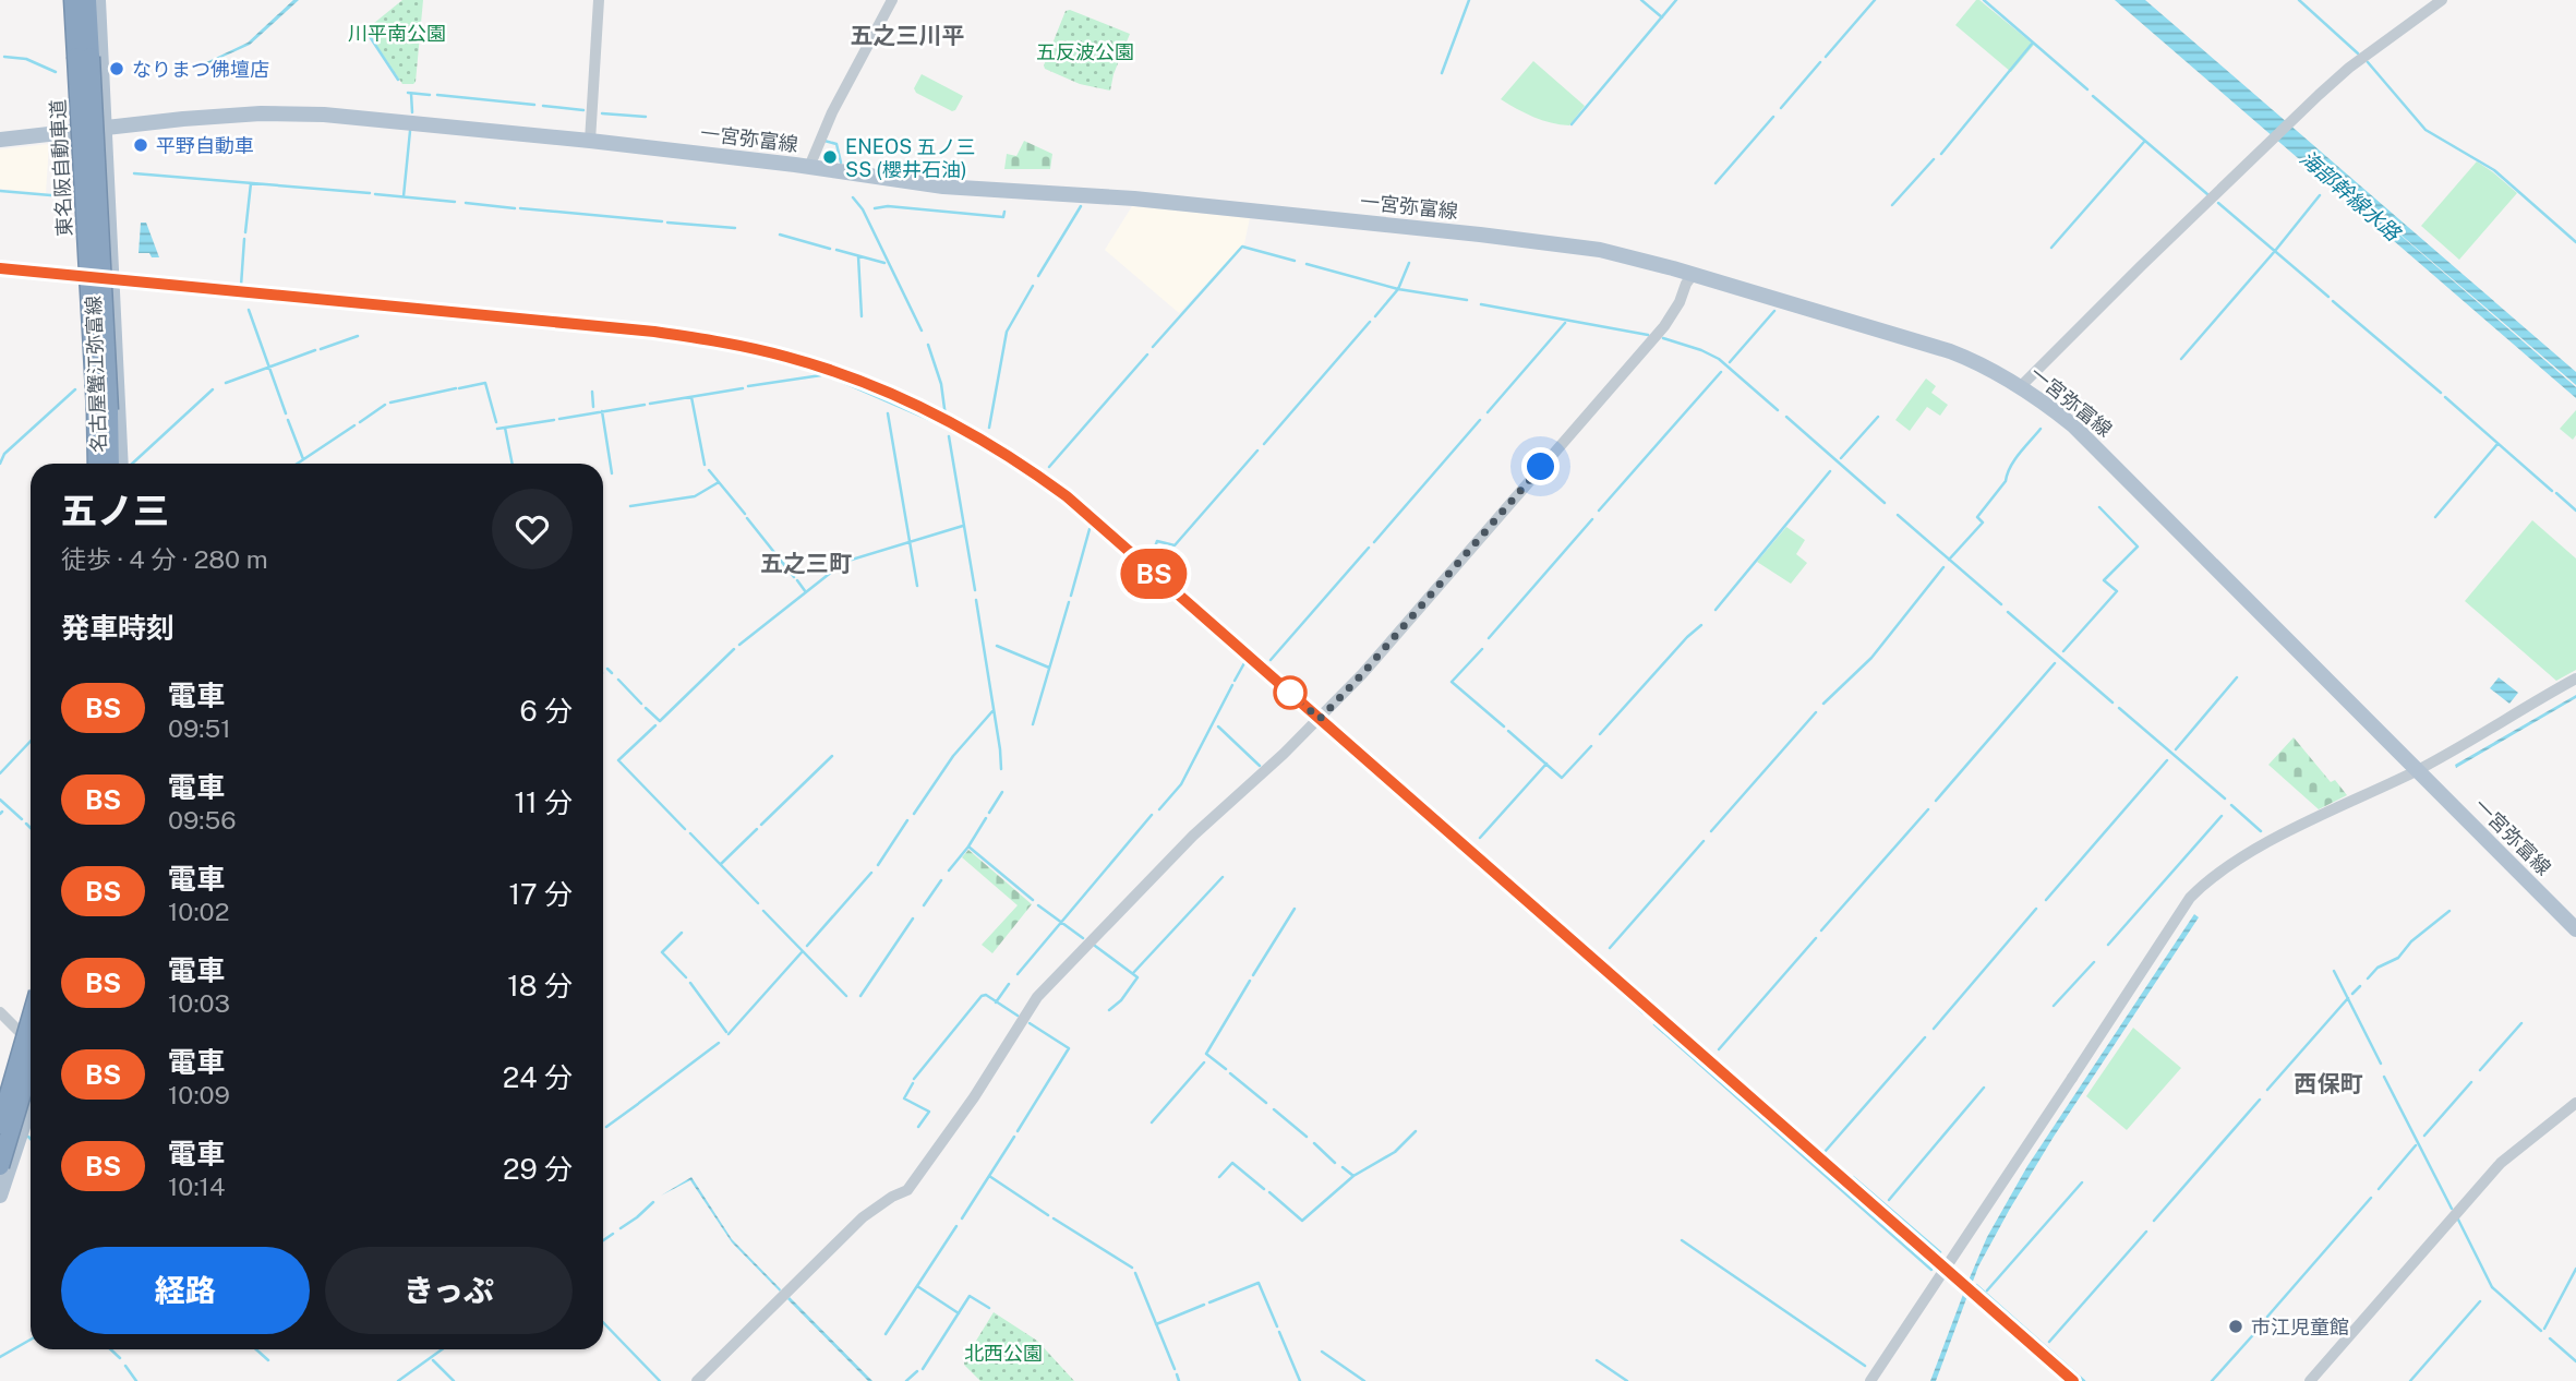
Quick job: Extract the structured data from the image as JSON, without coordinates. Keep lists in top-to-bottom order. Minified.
{"streets":{"highway":["東名阪自動車道"],"main road":["一宮弥富線","名古屋蟹江弥富線"]},"crossings":[["一宮弥富線","名古屋蟹江弥富線"]],"districts":["五之三川平","五之三町","西保町"],"water":["海部幹線水路"],"parks":["川平南公園","五反波公園","北西公園"],"places":["なりまつ佛壇店","平野自動車","ENEOS 五ノ三 SS (櫻井石油)","市江児童館"],"page":{"on_map":"BS","heading":[["五ノ三","徒歩 · 4 分 · 280 m"],"発車時刻"],"list":[{"mark":"BS","name":"電車","note":"09:51","value":"6 分"},{"mark":"BS","name":"電車","note":"09:56","value":"11 分"},{"mark":"BS","name":"電車","note":"10:02","value":"17 分"},{"mark":"BS","name":"電車","note":"10:03","value":"18 分"},{"mark":"BS","name":"電車","note":"10:09","value":"24 分"},{"mark":"BS","name":"電車","note":"10:14","value":"29 分"}],"buttons":["経路","きっぷ"]}}
